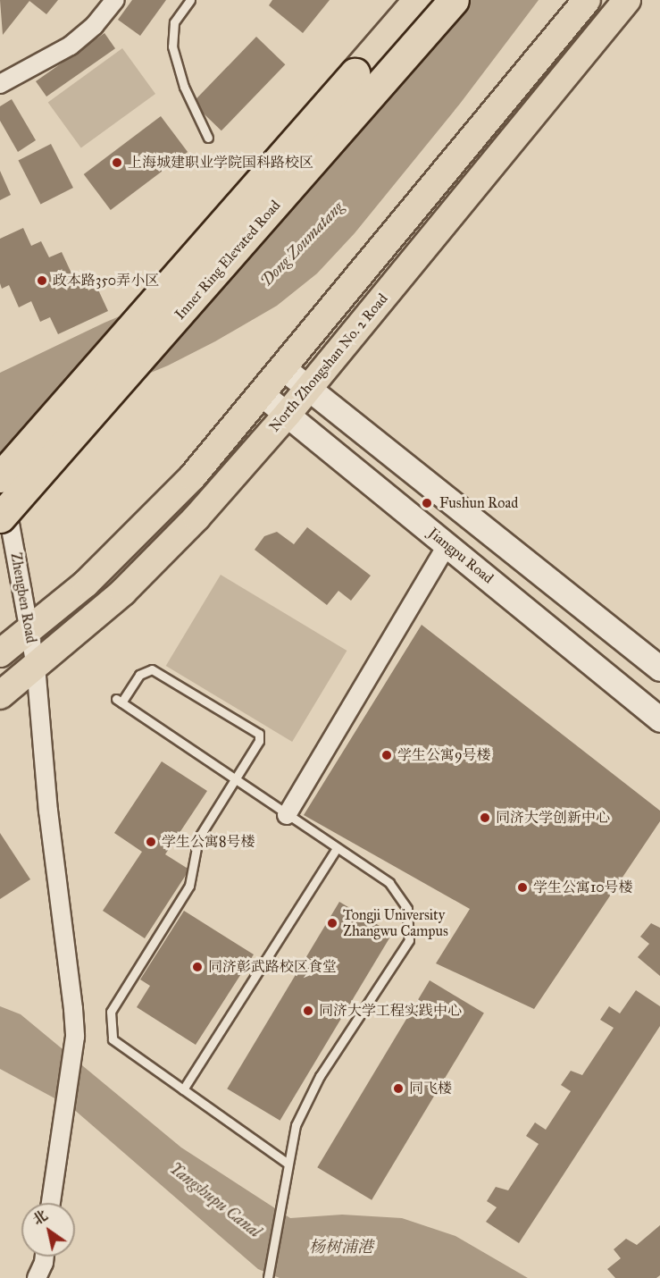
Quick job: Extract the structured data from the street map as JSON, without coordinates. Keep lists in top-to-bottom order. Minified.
{"streets":{"highway":["Inner Ring Elevated Road"],"main road":["North Zhongshan No. 2 Road","Jiangpu Road"],"street":["Zhengben Road"]},"crossings":[["Inner Ring Elevated Road","Zhengben Road"],["North Zhongshan No. 2 Road","Jiangpu Road"],["North Zhongshan No. 2 Road","Zhengben Road"]],"water":["Dong Zoumatang","Yangshupu Canal","杨树浦港"],"places":["上海城建职业学院国科路校区","政本路350弄小区","Fushun Road","学生公寓9号楼","同济大学创新中心","学生公寓8号楼","学生公寓10号楼","Tongji University Zhangwu Campus","同济彰武路校区食堂","同济大学工程实践中心","同飞楼"],"north":"top left"}
